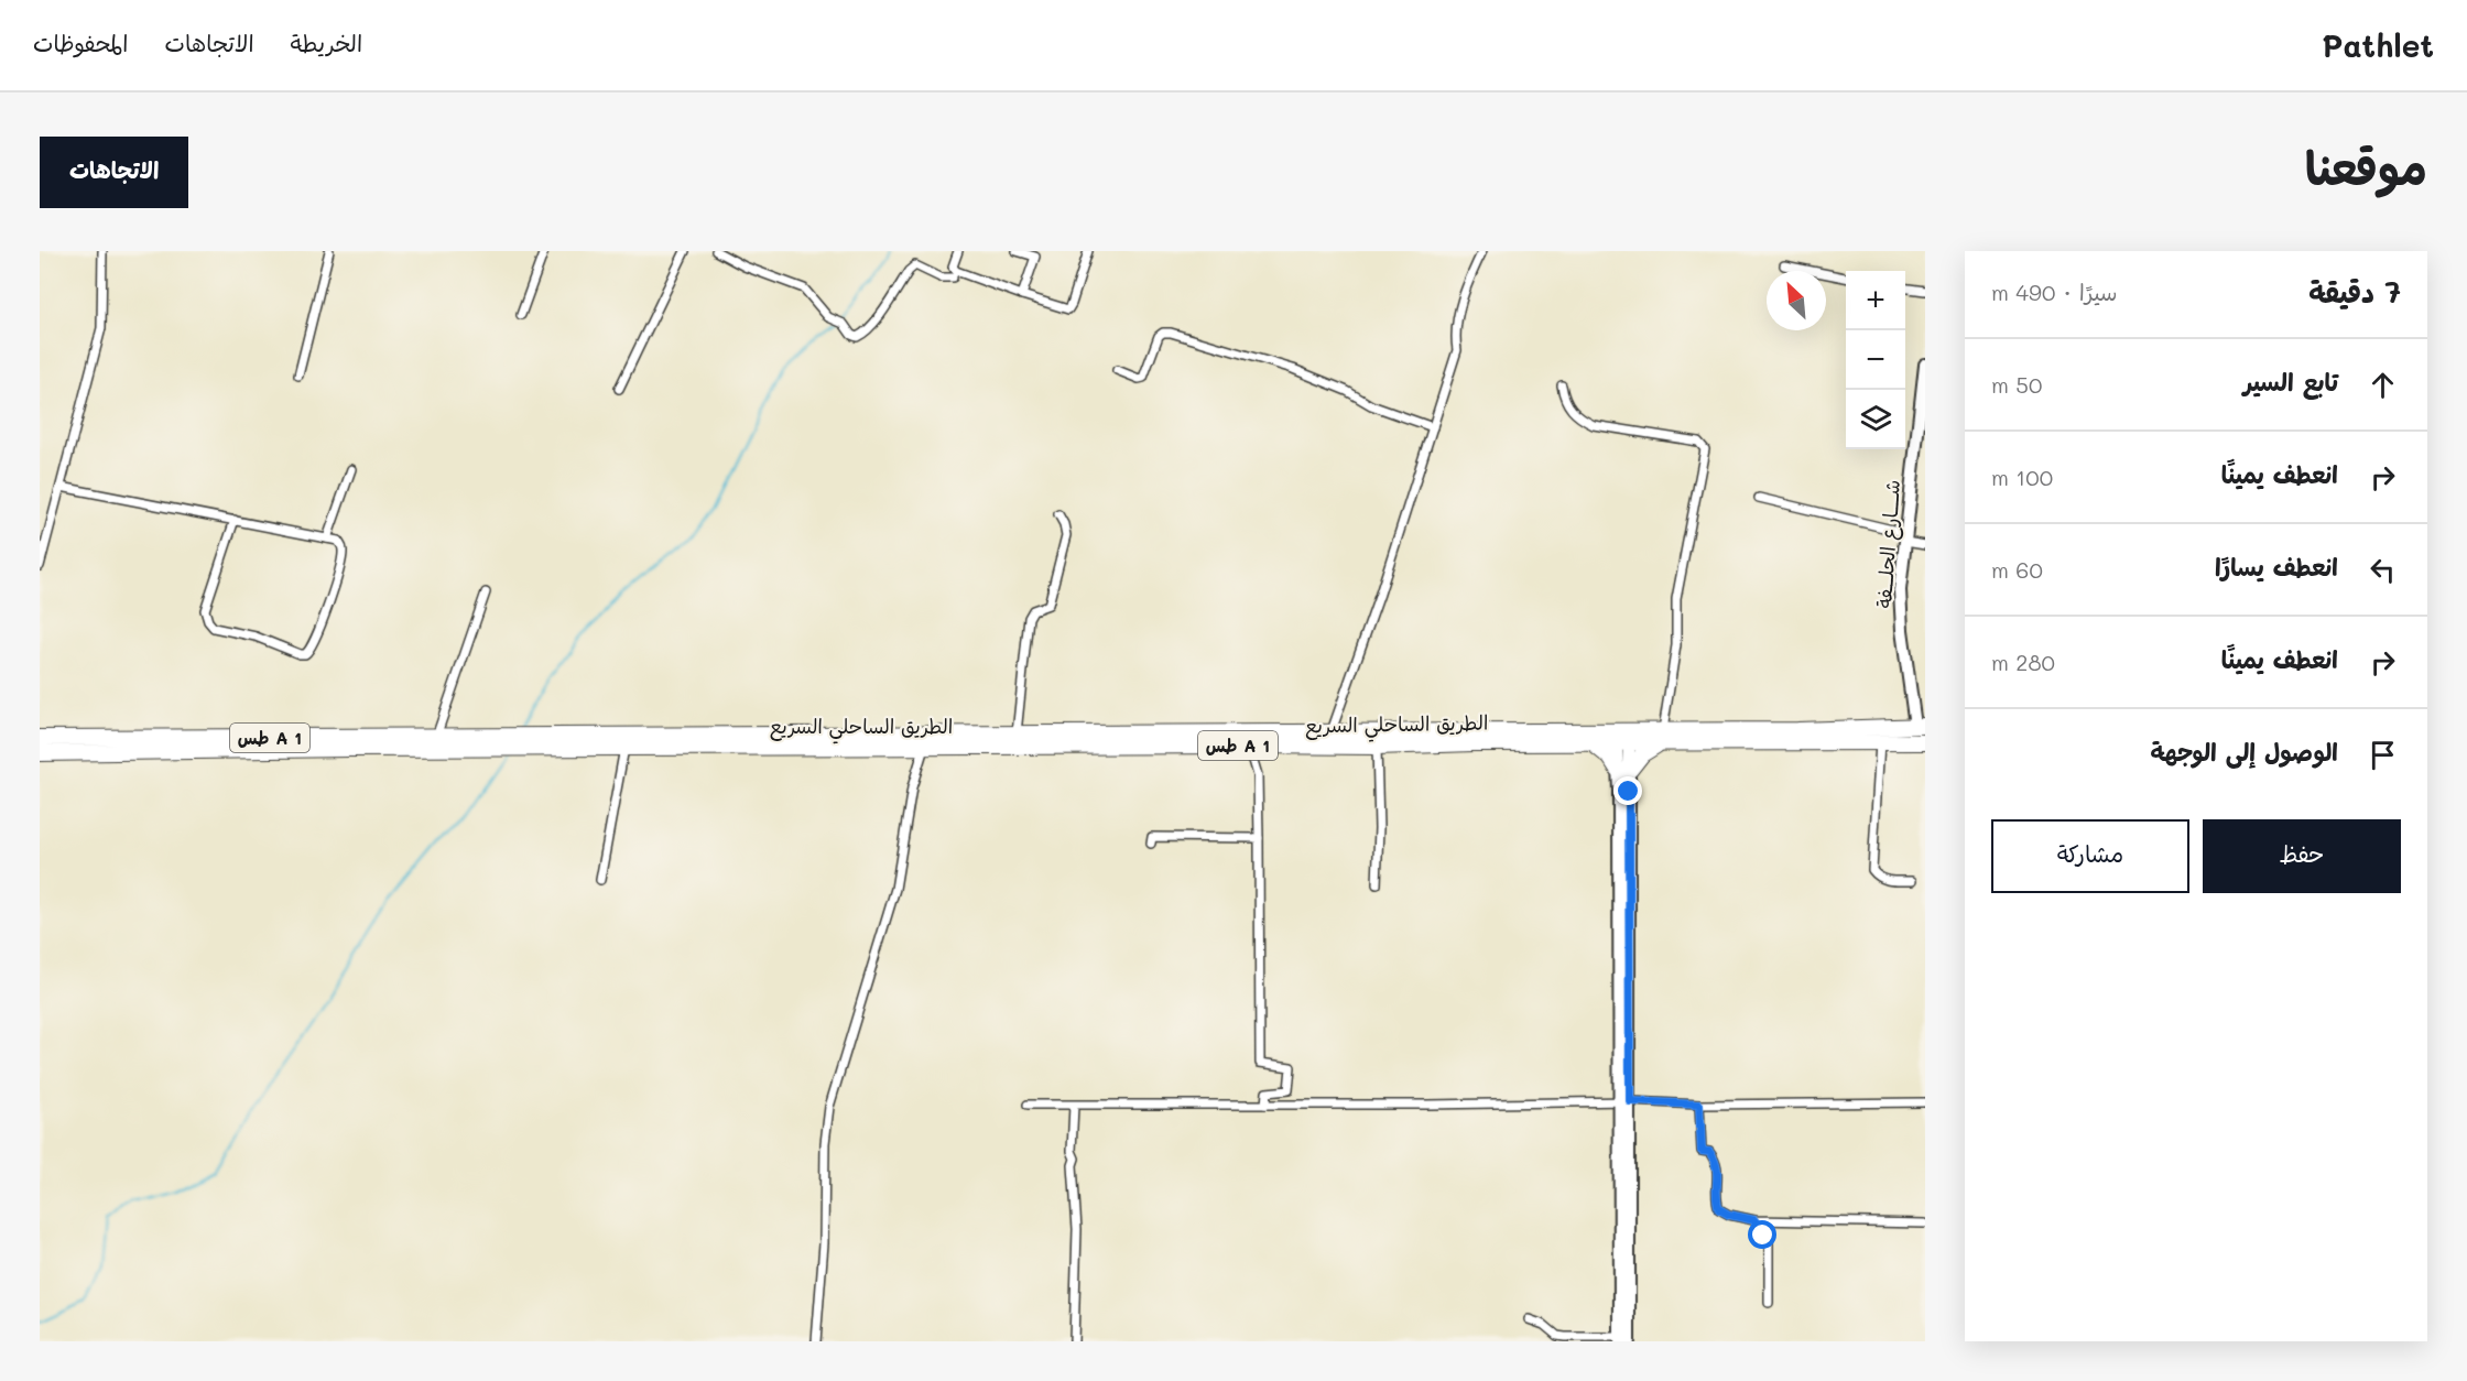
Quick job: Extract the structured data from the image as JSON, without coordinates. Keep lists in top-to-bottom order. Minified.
{"streets":{"highway":["الطريق الساحلي السريع","طس A 1"],"street":["شــــارع الحلـــفة"]},"crossings":[["شــــارع الحلـــفة","الطريق الساحلي السريع"]],"north":"top left","page":{"header":"Pathlet","nav":["الخريطة","الاتجاهات","المحفوظات"],"title":"موقعنا","buttons":["الاتجاهات",["حفظ","مشاركة"]],"heading":["7 دقيقة","سيرًا · 490 m"],"map_buttons":["+","−"],"list":[["تابع السير","50 m"],["انعطف يمينًا","100 m"],["انعطف يسارًا","60 m"],["انعطف يمينًا","280 m"],"الوصول إلى الوجهة"]}}
